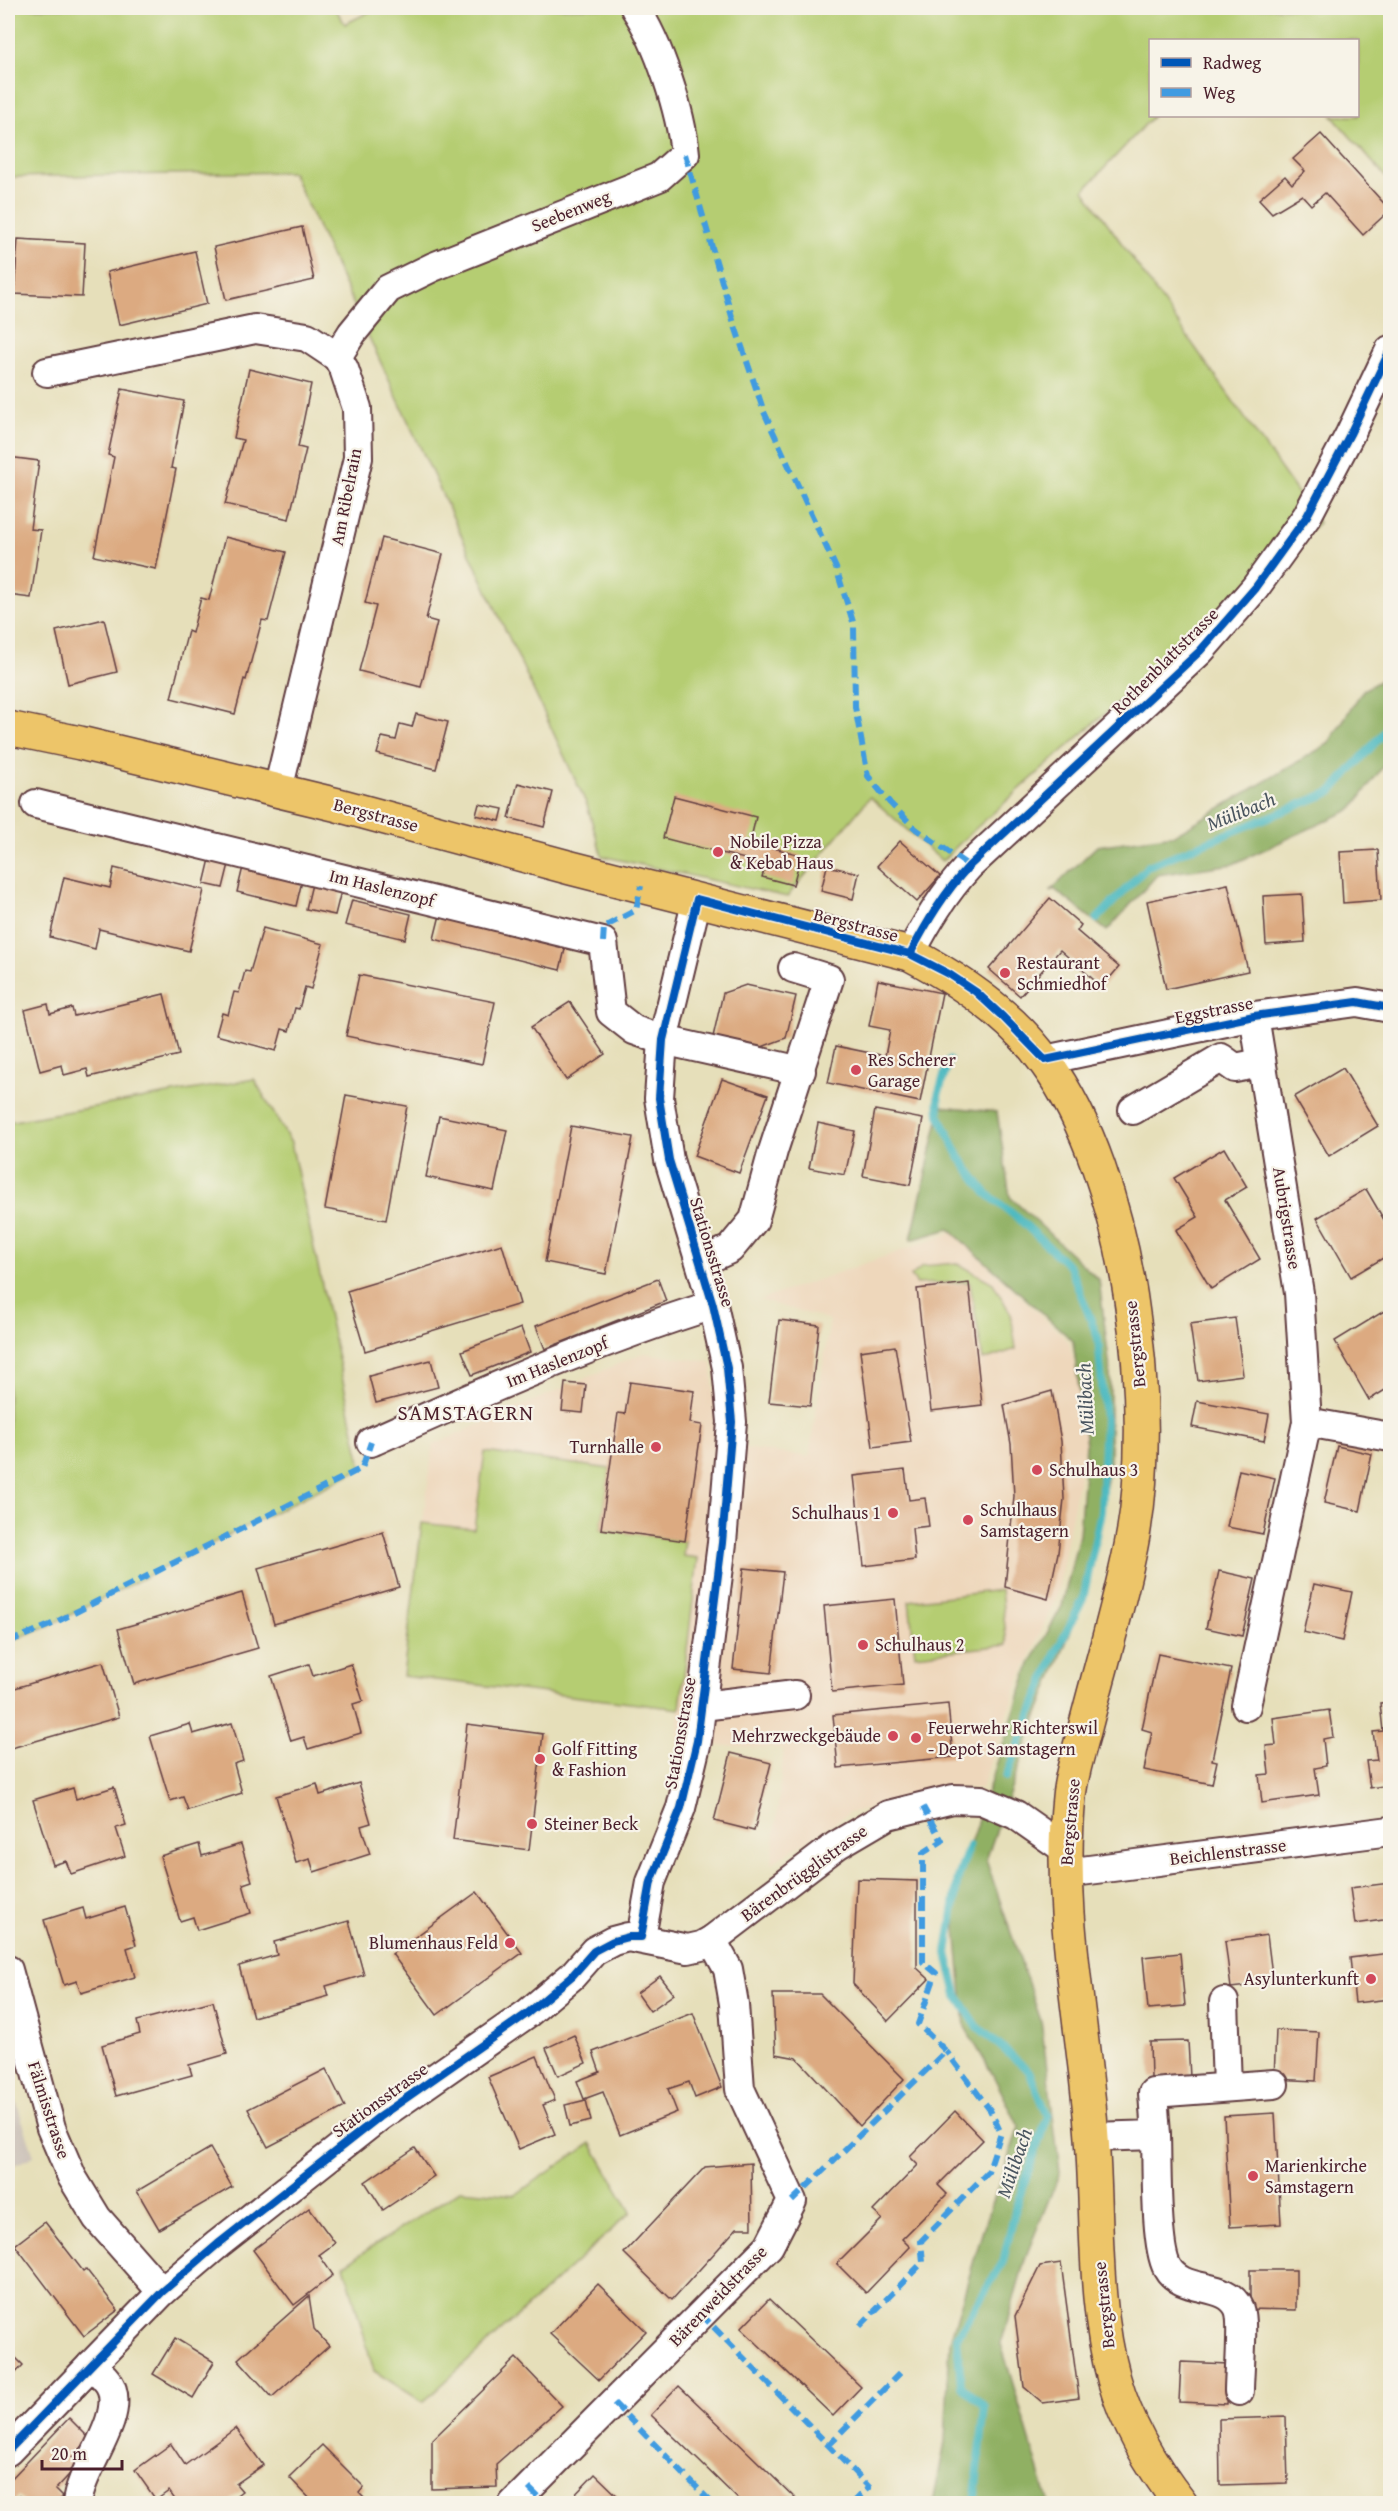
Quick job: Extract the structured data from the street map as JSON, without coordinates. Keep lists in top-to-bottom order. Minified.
{"streets":{"main road":["Bergstrasse"],"street":["Seebenweg","Am Ribelrain","Rothenblattstrasse","Im Haslenzopf","Eggstrasse","Aubrigstrasse","Stationsstrasse","Beichlenstrasse","Bärenbrügglistrasse","Fälmisstrasse","Bärenweidstrasse"]},"crossings":[["Seebenweg","Am Ribelrain"],["Am Ribelrain","Bergstrasse"],["Rothenblattstrasse","Bergstrasse"],["Bergstrasse","Eggstrasse"],["Bergstrasse","Stationsstrasse"],["Bergstrasse","Beichlenstrasse"],["Bergstrasse","Bärenbrügglistrasse"],["Im Haslenzopf","Stationsstrasse"],["Eggstrasse","Aubrigstrasse"],["Stationsstrasse","Bärenbrügglistrasse"],["Stationsstrasse","Fälmisstrasse"],["Beichlenstrasse","Bärenbrügglistrasse"],["Bärenbrügglistrasse","Bärenweidstrasse"]],"districts":["SAMSTAGERN"],"water":["Mülibach"],"places":["Nobile Pizza & Kebab Haus","Restaurant Schmiedhof","Res Scherer Garage","Turnhalle","Schulhaus 3","Schulhaus 1","Schulhaus Samstagern","Schulhaus 2","Mehrzweckgebäude","Feuerwehr Richterswil - Depot Samstagern","Golf Fitting & Fashion","Steiner Beck","Blumenhaus Feld","Asylunterkunft","Marienkirche Samstagern"],"legend":["Radweg","Weg"],"scale_bar":"20 m"}
